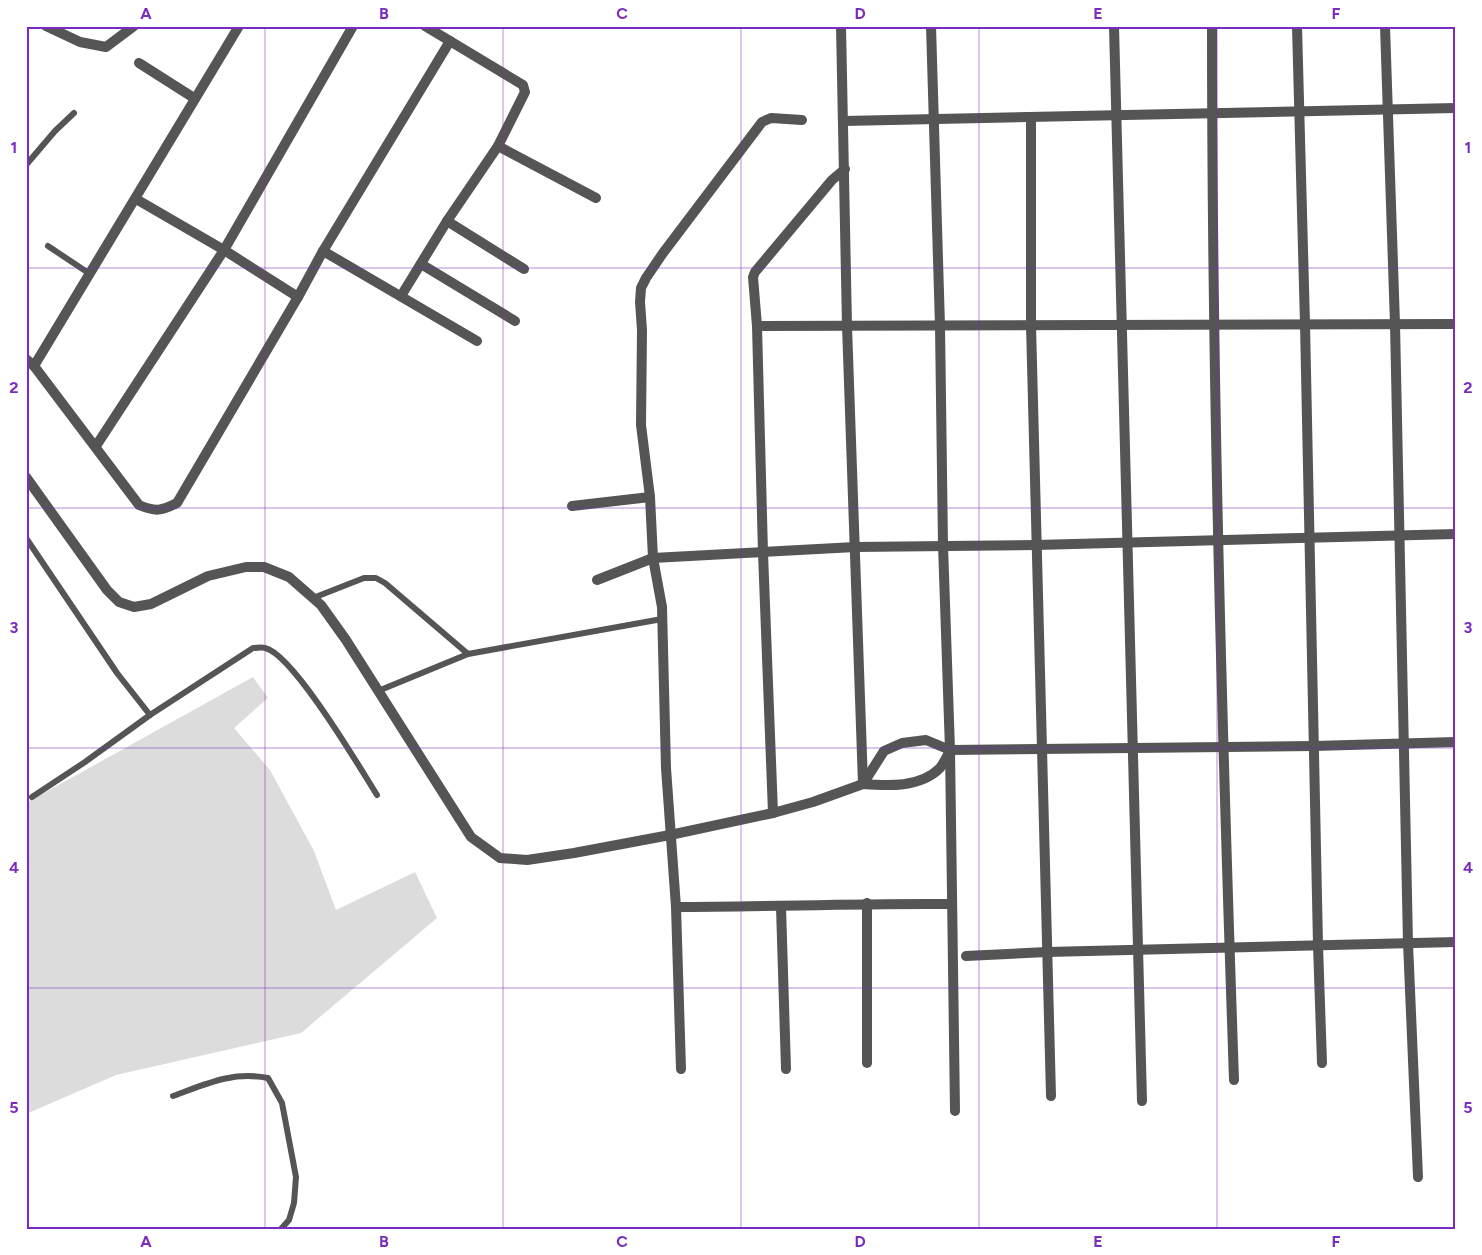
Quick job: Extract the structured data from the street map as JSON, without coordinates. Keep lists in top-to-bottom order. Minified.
{"grid":{"columns":["A","B","C","D","E","F"],"rows":["1","2","3","4","5"]}}
